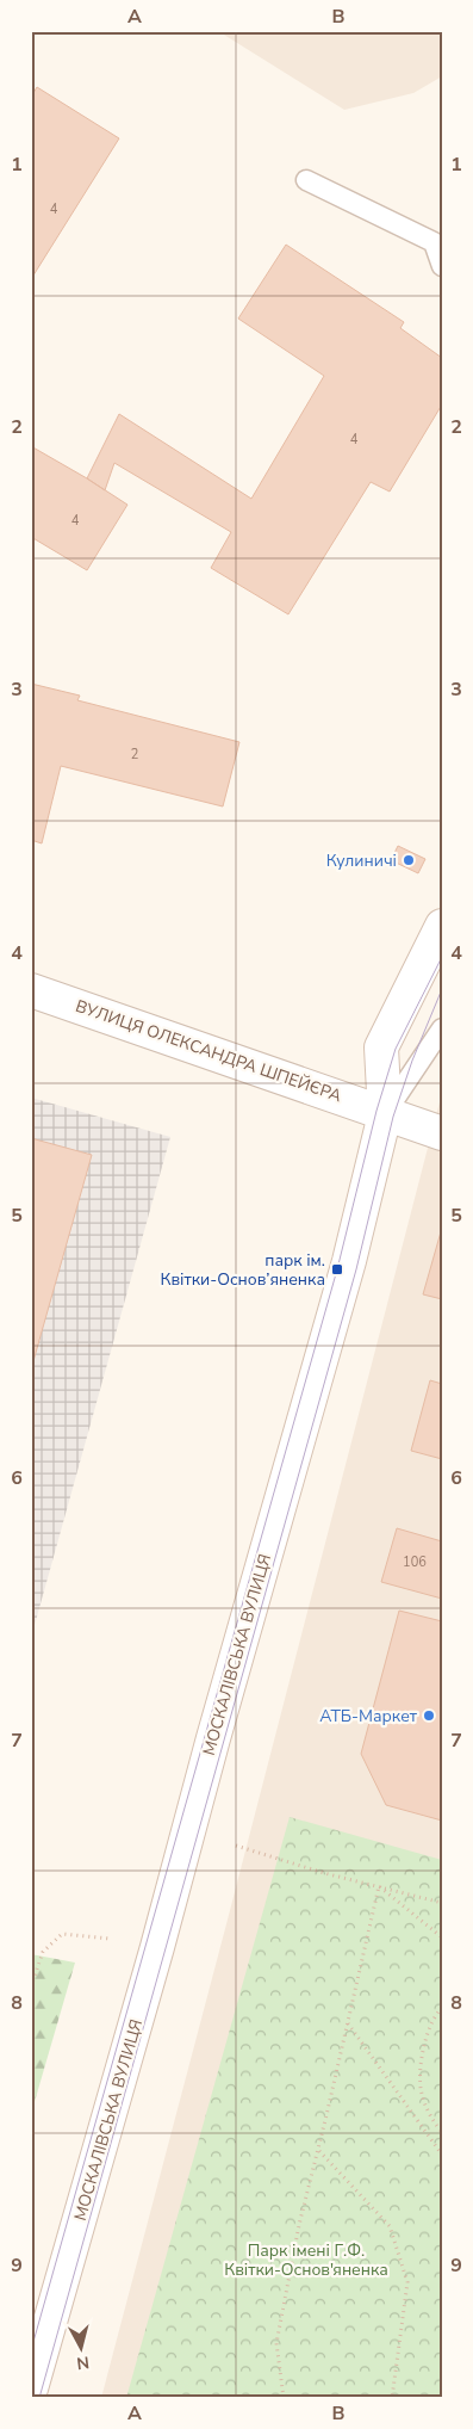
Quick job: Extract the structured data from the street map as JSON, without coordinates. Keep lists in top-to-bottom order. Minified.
{"streets":{"street":["ВУЛИЦЯ ОЛЕКСАНДРА ШПЕЙЄРА","МОСКАЛІВСЬКА ВУЛИЦЯ"]},"crossings":[["ВУЛИЦЯ ОЛЕКСАНДРА ШПЕЙЄРА","МОСКАЛІВСЬКА ВУЛИЦЯ"]],"parks":["Парк імені Г.Ф. Квітки-Основ'яненка"],"places":{"other":["Кулиничі","АТБ-Маркет"],"transit":["парк ім. Квітки-Основ’яненка"]},"house_numbers":["4","4","4","2","106"],"north":"bottom","grid":{"columns":["A","B"],"rows":["1","2","3","4","5","6","7","8","9"]}}
